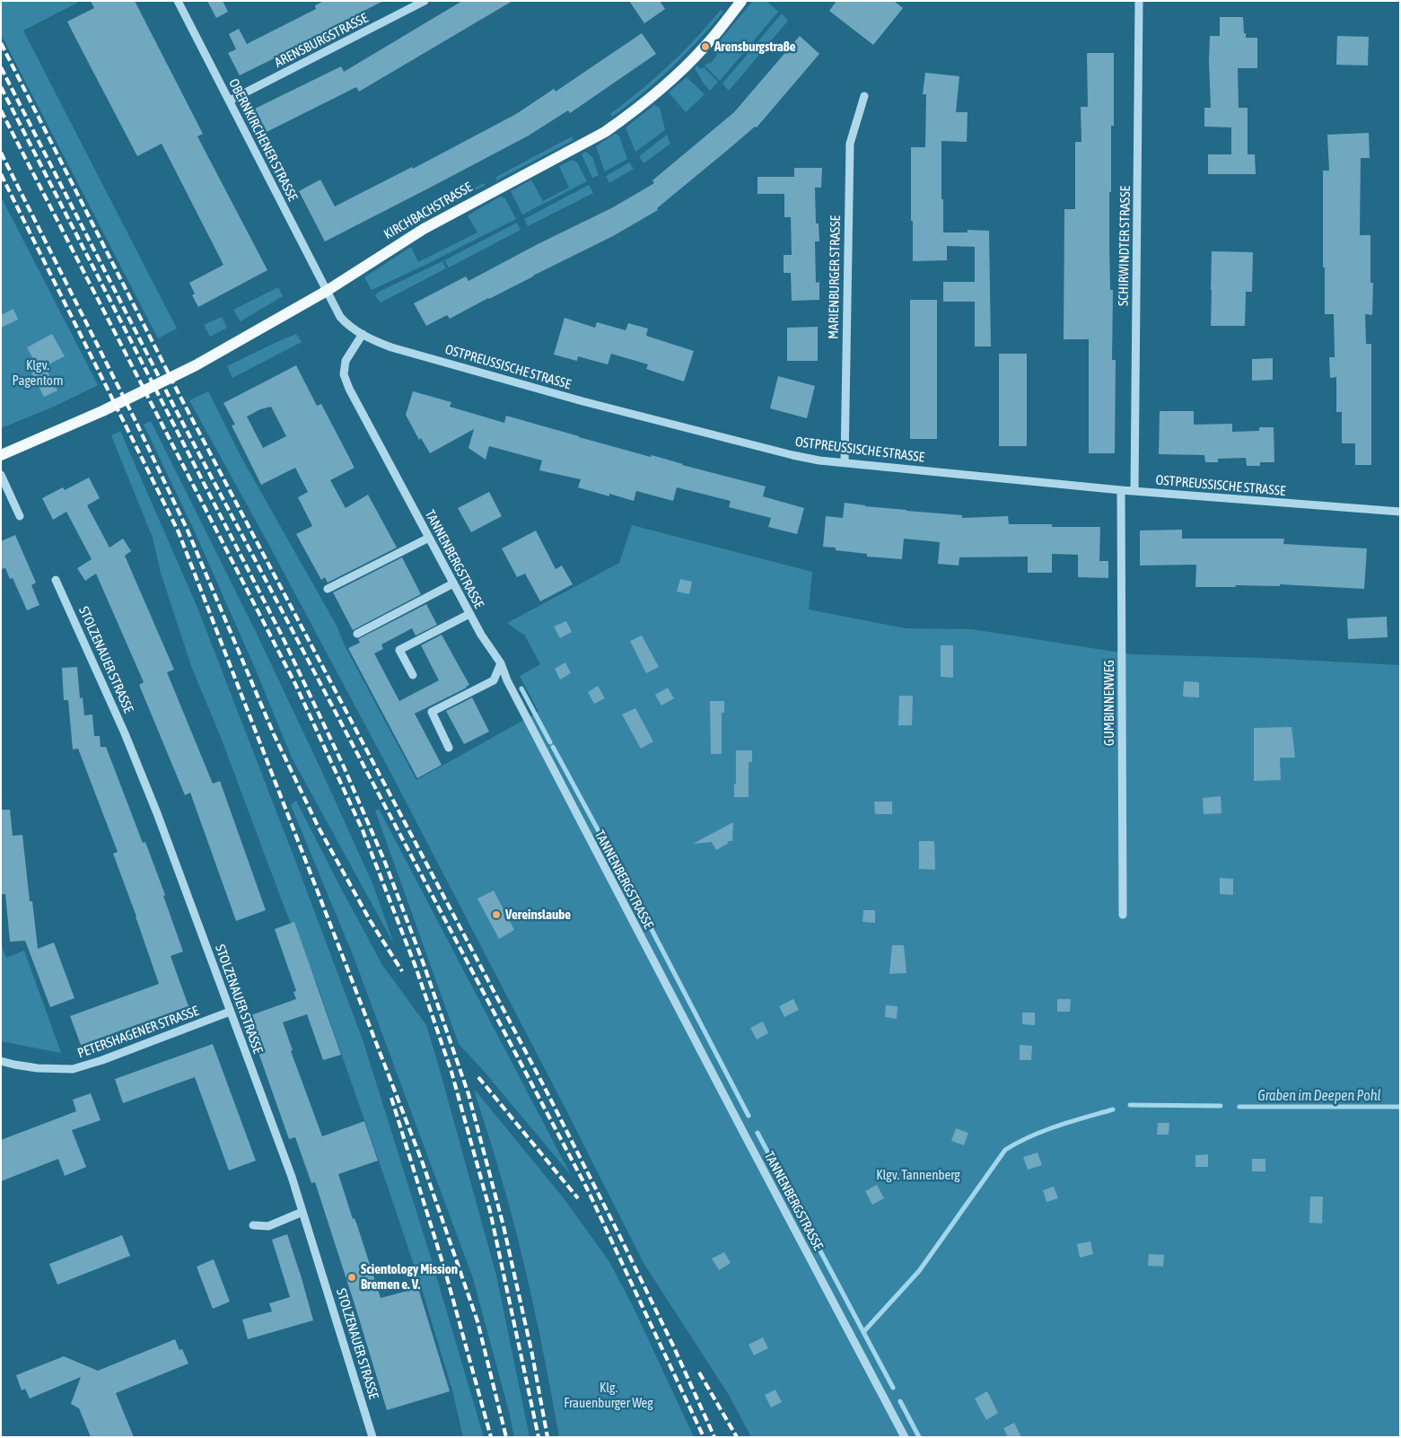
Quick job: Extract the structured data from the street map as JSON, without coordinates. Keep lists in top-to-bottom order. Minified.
{"streets":{"main road":["KIRCHBACHSTRASSE"],"street":["ARENSBURGSTRASSE","OBERNKIRCHENER STRASSE","SCHIRWINDTER STRASSE","MARIENBURGER STRASSE","OSTPREUSSISCHE STRASSE","TANNENBERGSTRASSE","STOLZENAUER STRASSE","GUMBINNENWEG","PETERSHAGENER STRASSE"]},"crossings":[["ARENSBURGSTRASSE","OBERNKIRCHENER STRASSE"],["OBERNKIRCHENER STRASSE","KIRCHBACHSTRASSE"],["OBERNKIRCHENER STRASSE","OSTPREUSSISCHE STRASSE"],["KIRCHBACHSTRASSE","OSTPREUSSISCHE STRASSE"],["SCHIRWINDTER STRASSE","OSTPREUSSISCHE STRASSE"],["MARIENBURGER STRASSE","OSTPREUSSISCHE STRASSE"],["OSTPREUSSISCHE STRASSE","TANNENBERGSTRASSE"],["OSTPREUSSISCHE STRASSE","GUMBINNENWEG"],["STOLZENAUER STRASSE","PETERSHAGENER STRASSE"]],"water":["Graben im Deepen Pohl"],"parks":["Klgv. Pagentorn","Klgv. Tannenberg","Klg. Frauenburger Weg"],"places":["Arensburgstraße","Vereinslaube","Scientology Mission Bremen e. V."]}
